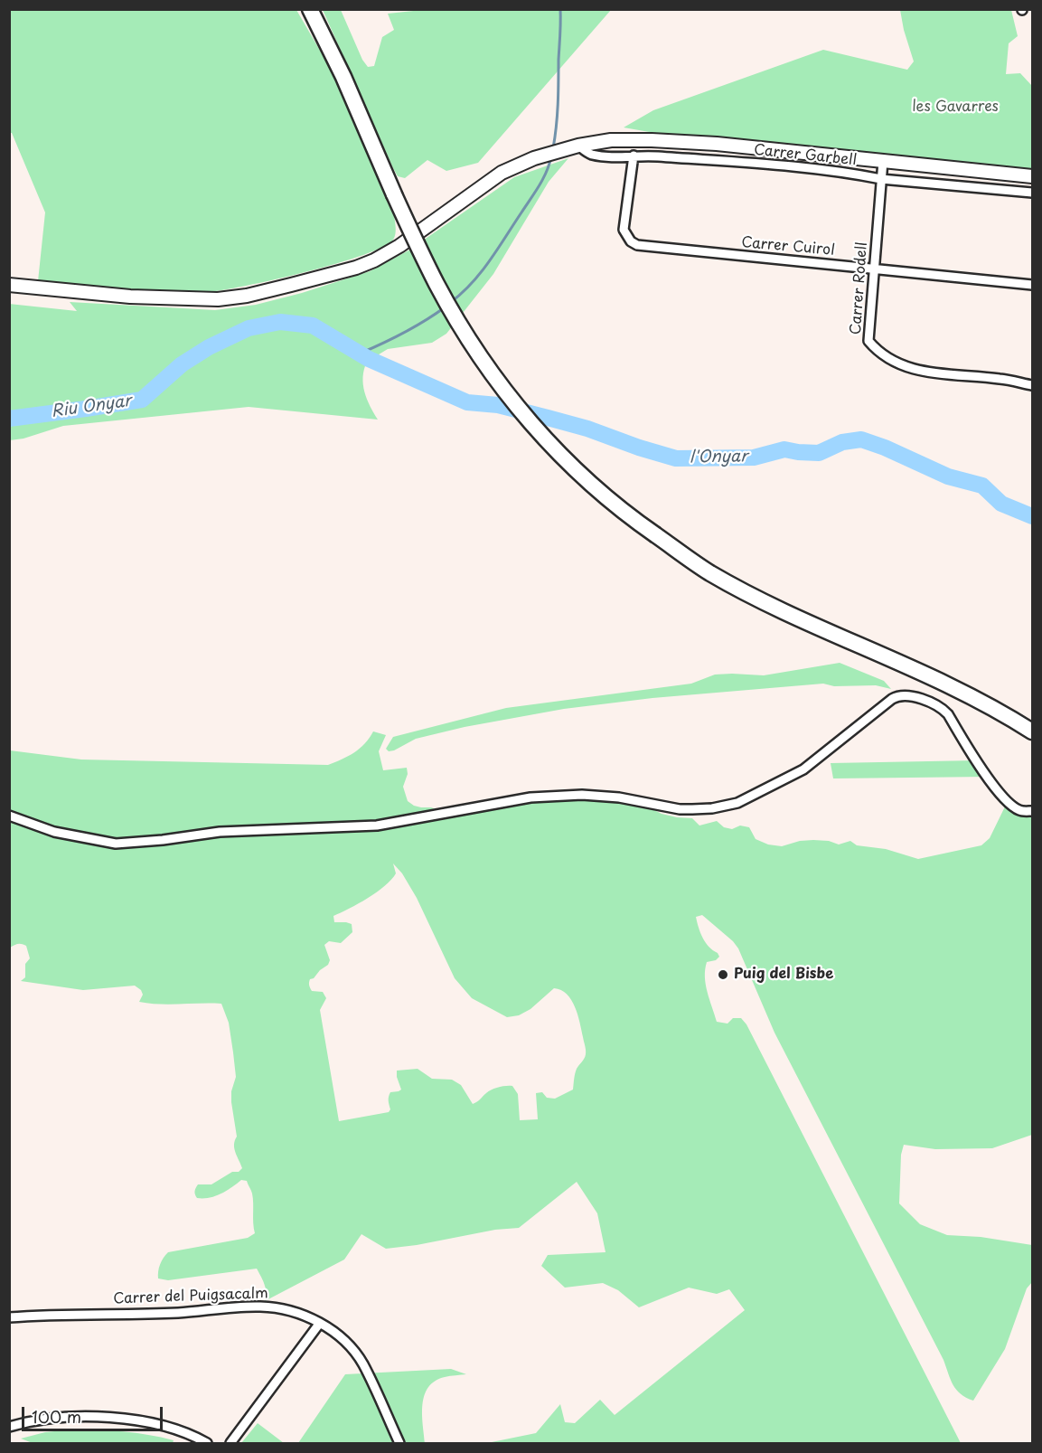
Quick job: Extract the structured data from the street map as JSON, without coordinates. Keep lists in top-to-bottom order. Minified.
{"streets":{"street":["Carrer Garbell","Carrer Cuirol","Carrer Rodell","Carrer del Puigsacalm"]},"crossings":[["Carrer Garbell","Carrer Cuirol"],["Carrer Garbell","Carrer Rodell"],["Carrer Cuirol","Carrer Rodell"]],"water":["Riu Onyar","l'Onyar"],"parks":["les Gavarres"],"places":["Puig del Bisbe"],"scale_bar":"100 m"}
